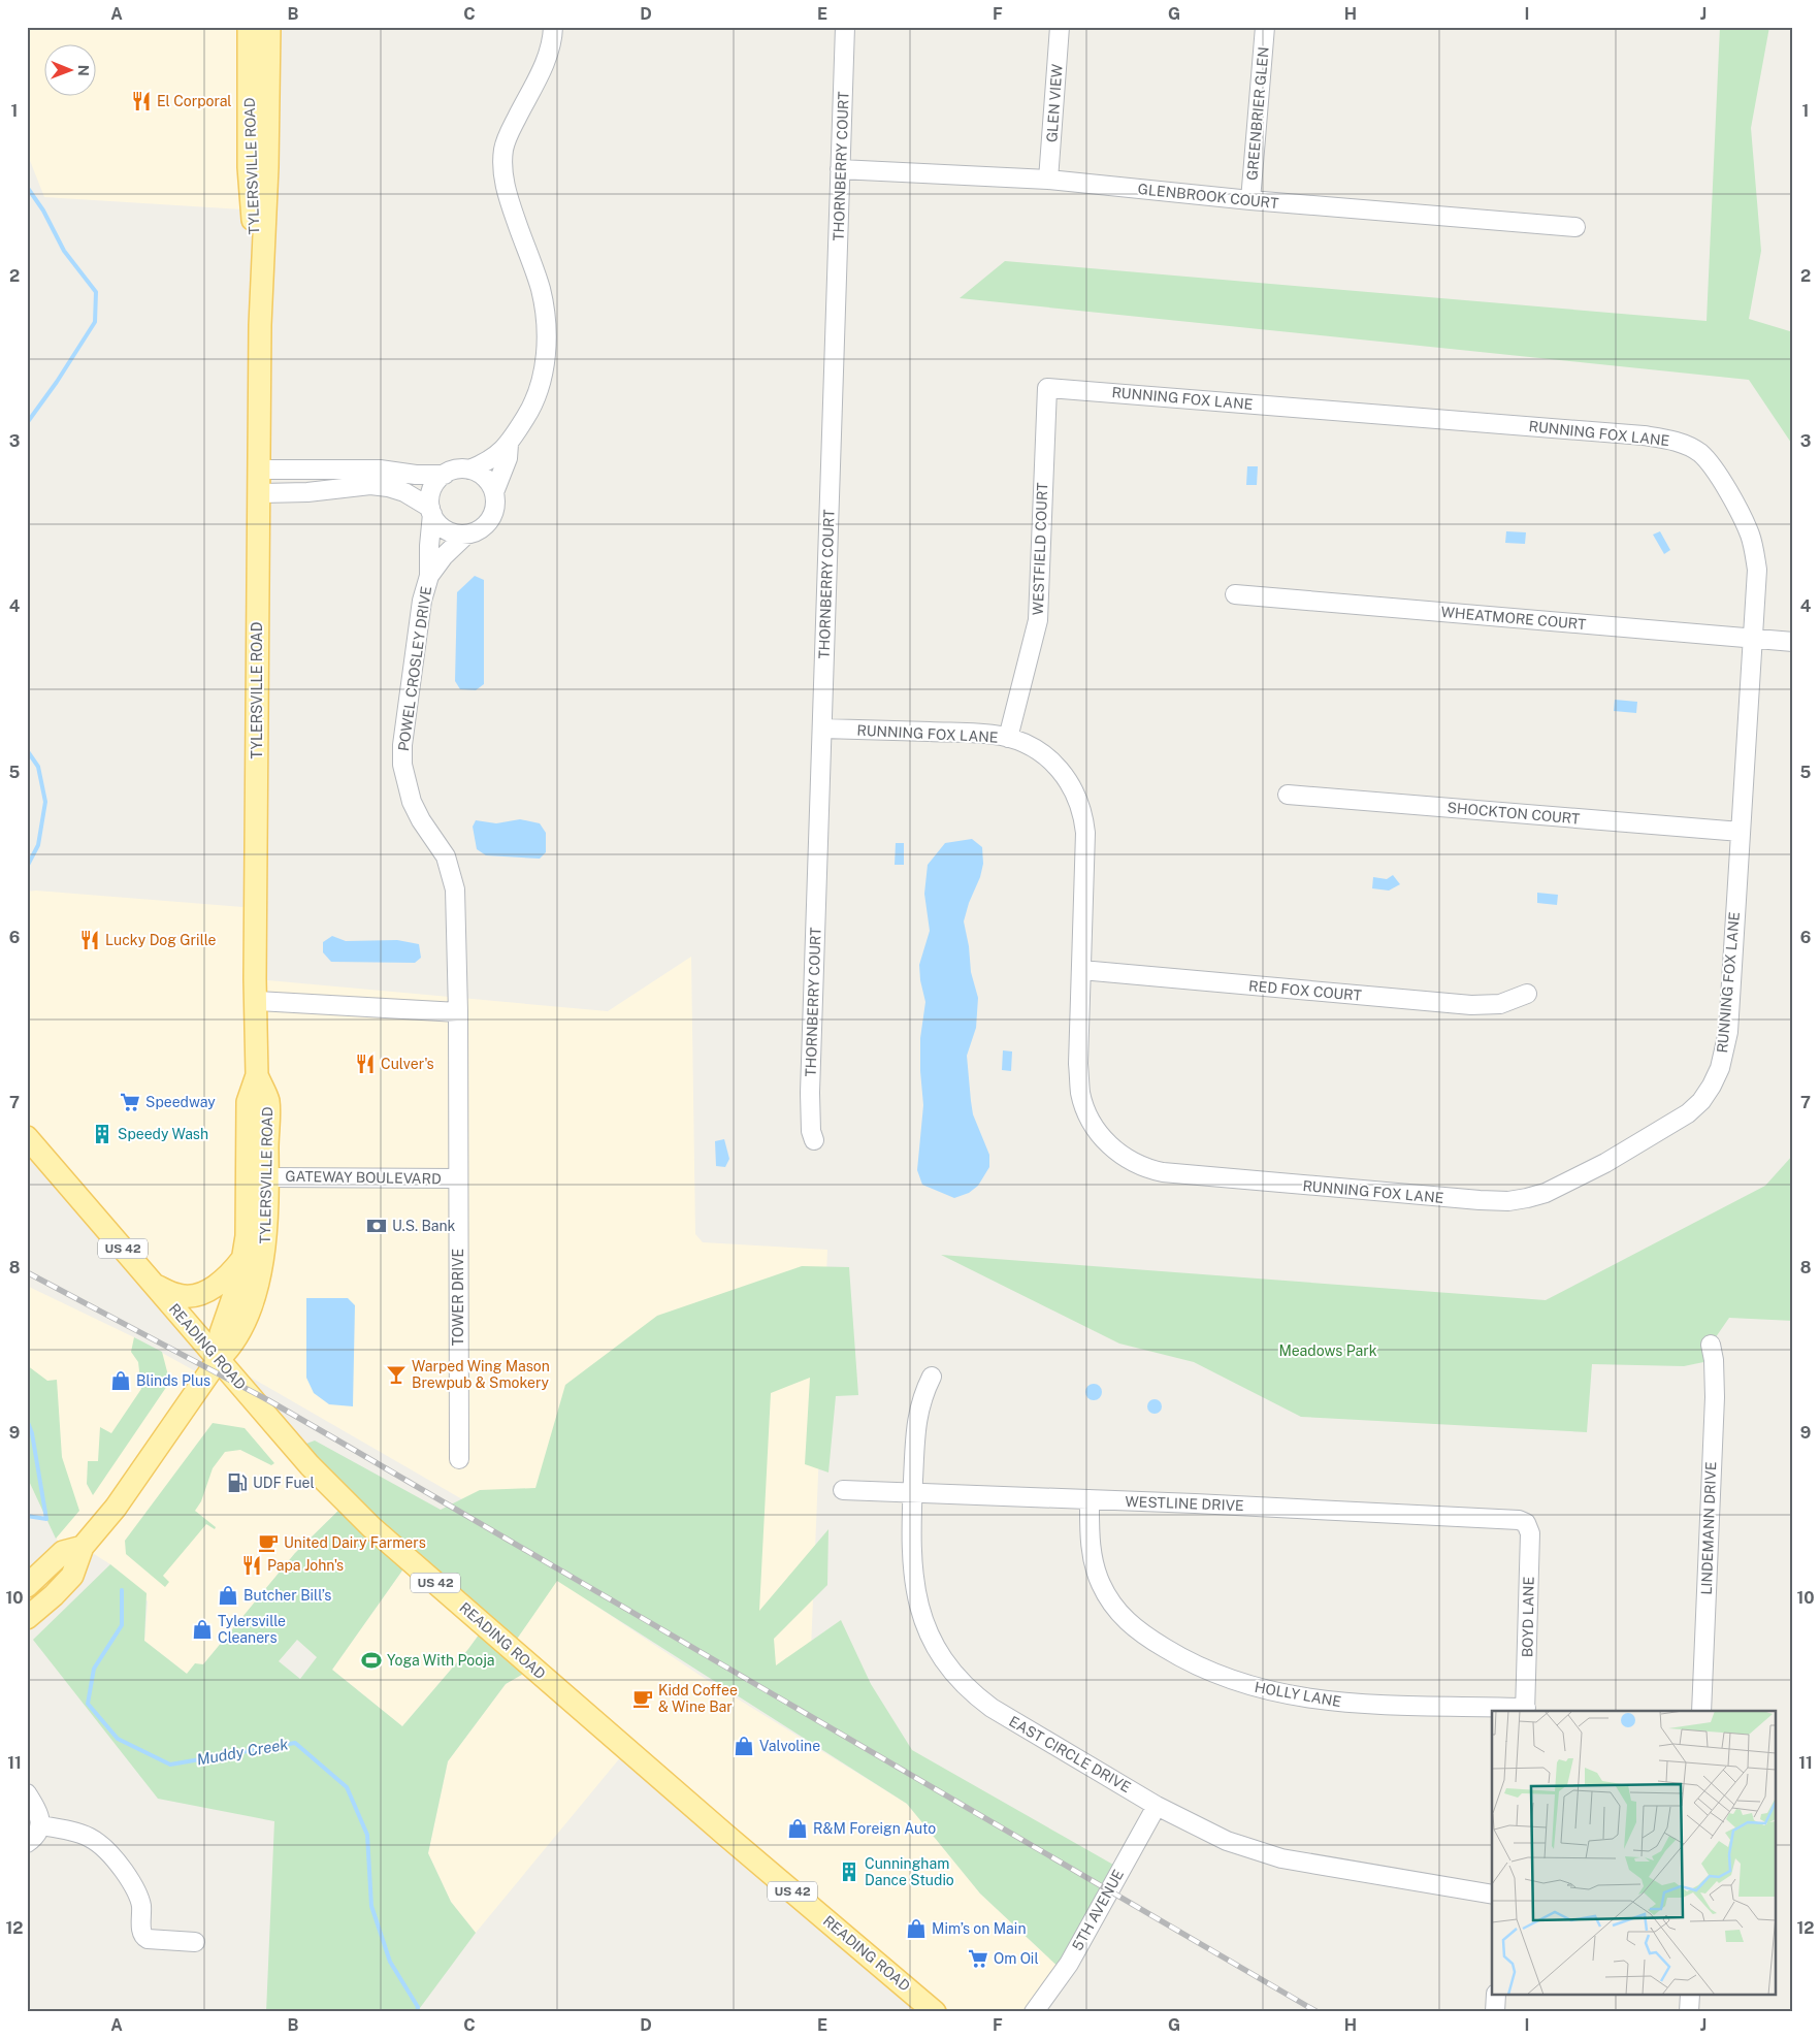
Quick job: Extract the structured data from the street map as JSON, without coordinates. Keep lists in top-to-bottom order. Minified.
{"streets":{"main road":["TYLERSVILLE ROAD","US 42","READING ROAD"],"street":["GLEN VIEW","GREENBRIER GLEN","THORNBERRY COURT","GLENBROOK COURT","RUNNING FOX LANE","WESTFIELD COURT","WHEATMORE COURT","POWEL CROSLEY DRIVE","SHOCKTON COURT","RED FOX COURT","GATEWAY BOULEVARD","TOWER DRIVE","WESTLINE DRIVE","LINDEMANN DRIVE","BOYD LANE","HOLLY LANE","EAST CIRCLE DRIVE","5TH AVENUE"]},"crossings":[["GLEN VIEW","GLENBROOK COURT"],["GREENBRIER GLEN","GLENBROOK COURT"],["TYLERSVILLE ROAD","GATEWAY BOULEVARD"],["TYLERSVILLE ROAD","READING ROAD"],["THORNBERRY COURT","GLENBROOK COURT"],["THORNBERRY COURT","RUNNING FOX LANE"],["RUNNING FOX LANE","WESTFIELD COURT"],["RUNNING FOX LANE","WHEATMORE COURT"],["RUNNING FOX LANE","SHOCKTON COURT"],["RUNNING FOX LANE","RED FOX COURT"],["POWEL CROSLEY DRIVE","TOWER DRIVE"],["GATEWAY BOULEVARD","TOWER DRIVE"],["WESTLINE DRIVE","BOYD LANE"],["WESTLINE DRIVE","HOLLY LANE"],["WESTLINE DRIVE","EAST CIRCLE DRIVE"],["BOYD LANE","HOLLY LANE"],["EAST CIRCLE DRIVE","5TH AVENUE"]],"water":["Muddy Creek"],"parks":["Meadows Park"],"places":{"restaurant":["El Corporal","Lucky Dog Grille","Culver's","Papa John's"],"supermarket":["Speedway","Om Oil"],"building":["Speedy Wash","Cunningham Dance Studio"],"bank":["U.S. Bank"],"bar":["Warped Wing Mason Brewpub & Smokery"],"shop":["Blinds Plus","Butcher Bill’s","Tylersville Cleaners","Valvoline","R&M Foreign Auto","Mim’s on Main"],"fuel station":["UDF Fuel"],"cafe":["United Dairy Farmers","Kidd Coffee & Wine Bar"],"sports":["Yoga With Pooja"]},"north":"right","grid":{"columns":["A","B","C","D","E","F","G","H","I","J"],"rows":["1","2","3","4","5","6","7","8","9","10","11","12"]}}
